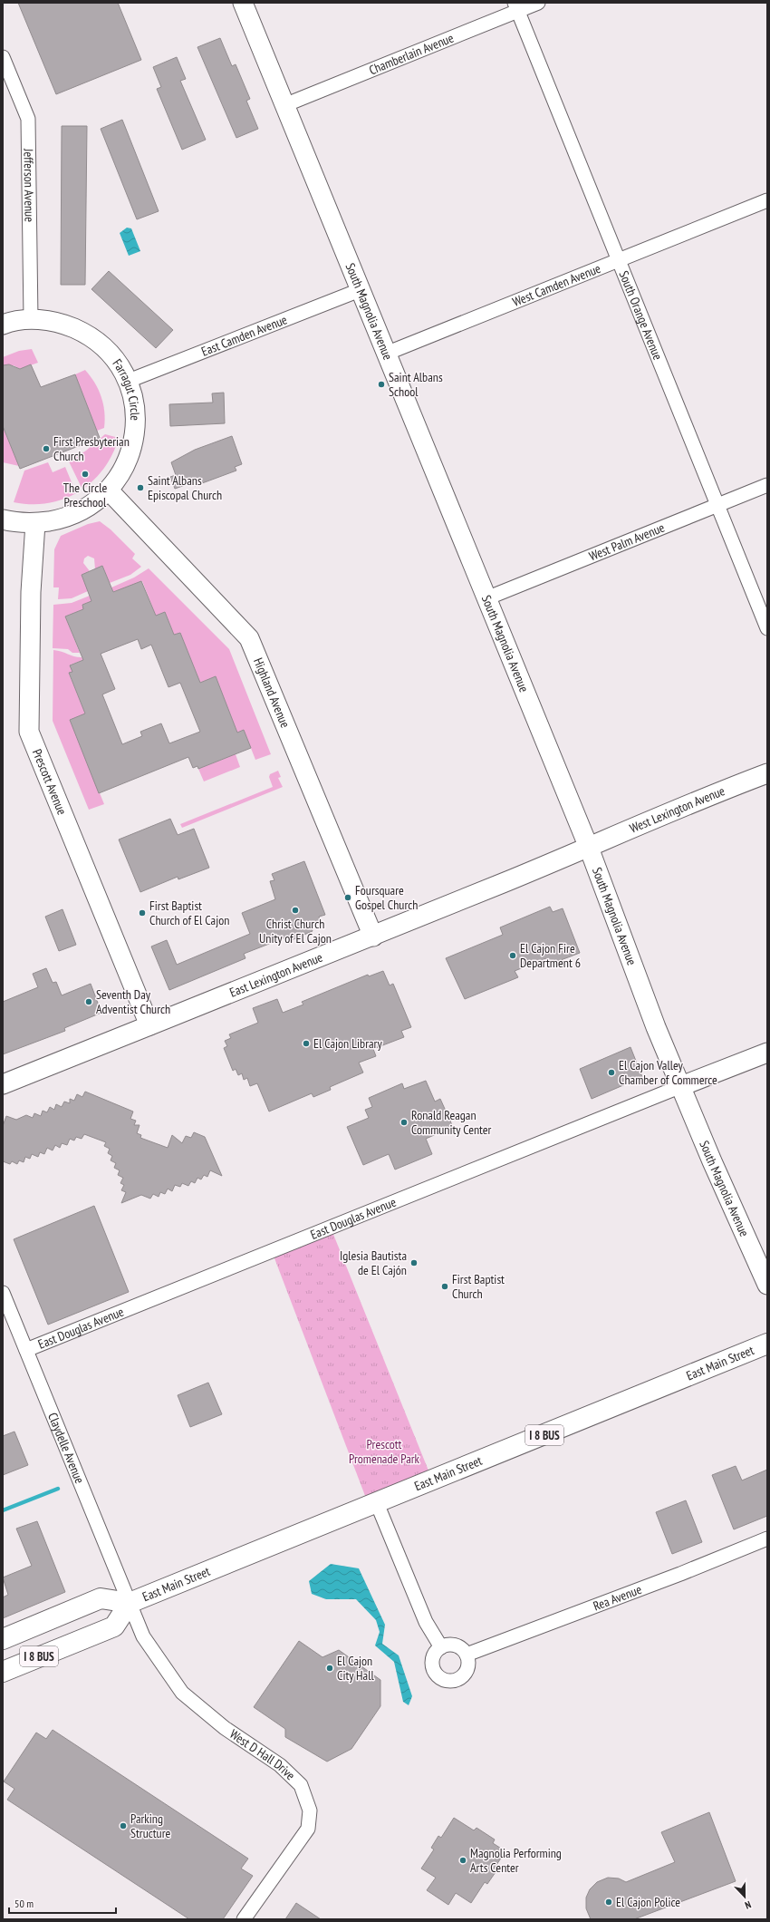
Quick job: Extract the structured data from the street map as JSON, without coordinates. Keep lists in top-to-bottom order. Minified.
{"streets":{"main road":["East Main Street","I 8 BUS"],"street":["Chamberlain Avenue","Jefferson Avenue","West Camden Avenue","South Magnolia Avenue","South Orange Avenue","East Camden Avenue","Farragut Circle","West Palm Avenue","Highland Avenue","Prescott Avenue","West Lexington Avenue","East Lexington Avenue","East Douglas Avenue","Claydelle Avenue","Rea Avenue","West D Hall Drive"]},"crossings":[["Chamberlain Avenue","South Magnolia Avenue"],["Chamberlain Avenue","South Orange Avenue"],["Jefferson Avenue","Farragut Circle"],["West Camden Avenue","South Magnolia Avenue"],["West Camden Avenue","South Orange Avenue"],["South Magnolia Avenue","East Camden Avenue"],["South Magnolia Avenue","West Palm Avenue"],["South Magnolia Avenue","West Lexington Avenue"],["South Magnolia Avenue","East Lexington Avenue"],["South Magnolia Avenue","East Douglas Avenue"],["South Orange Avenue","West Palm Avenue"],["East Camden Avenue","Farragut Circle"],["Farragut Circle","Highland Avenue"],["Farragut Circle","Prescott Avenue"],["Highland Avenue","East Lexington Avenue"],["Prescott Avenue","East Lexington Avenue"],["West Lexington Avenue","East Lexington Avenue"],["East Douglas Avenue","Claydelle Avenue"],["East Main Street","Claydelle Avenue"],["East Main Street","West D Hall Drive"],["Claydelle Avenue","West D Hall Drive"]],"parks":["Prescott Promenade Park"],"places":["Saint Albans School","First Presbyterian Church","The Circle Preschool","Saint Albans Episcopal Church","Foursquare Gospel Church","Christ Church Unity of El Cajon","First Baptist Church of El Cajon","El Cajon Fire Department 6","Seventh Day Adventist Church","El Cajon Library","El Cajon Valley Chamber of Commerce","Ronald Reagan Community Center","Iglesia Bautista de El Cajón","First Baptist Church","El Cajon City Hall","Parking Structure","Magnolia Performing Arts Center","El Cajon Police"],"scale_bar":"50 m","north":"bottom"}
